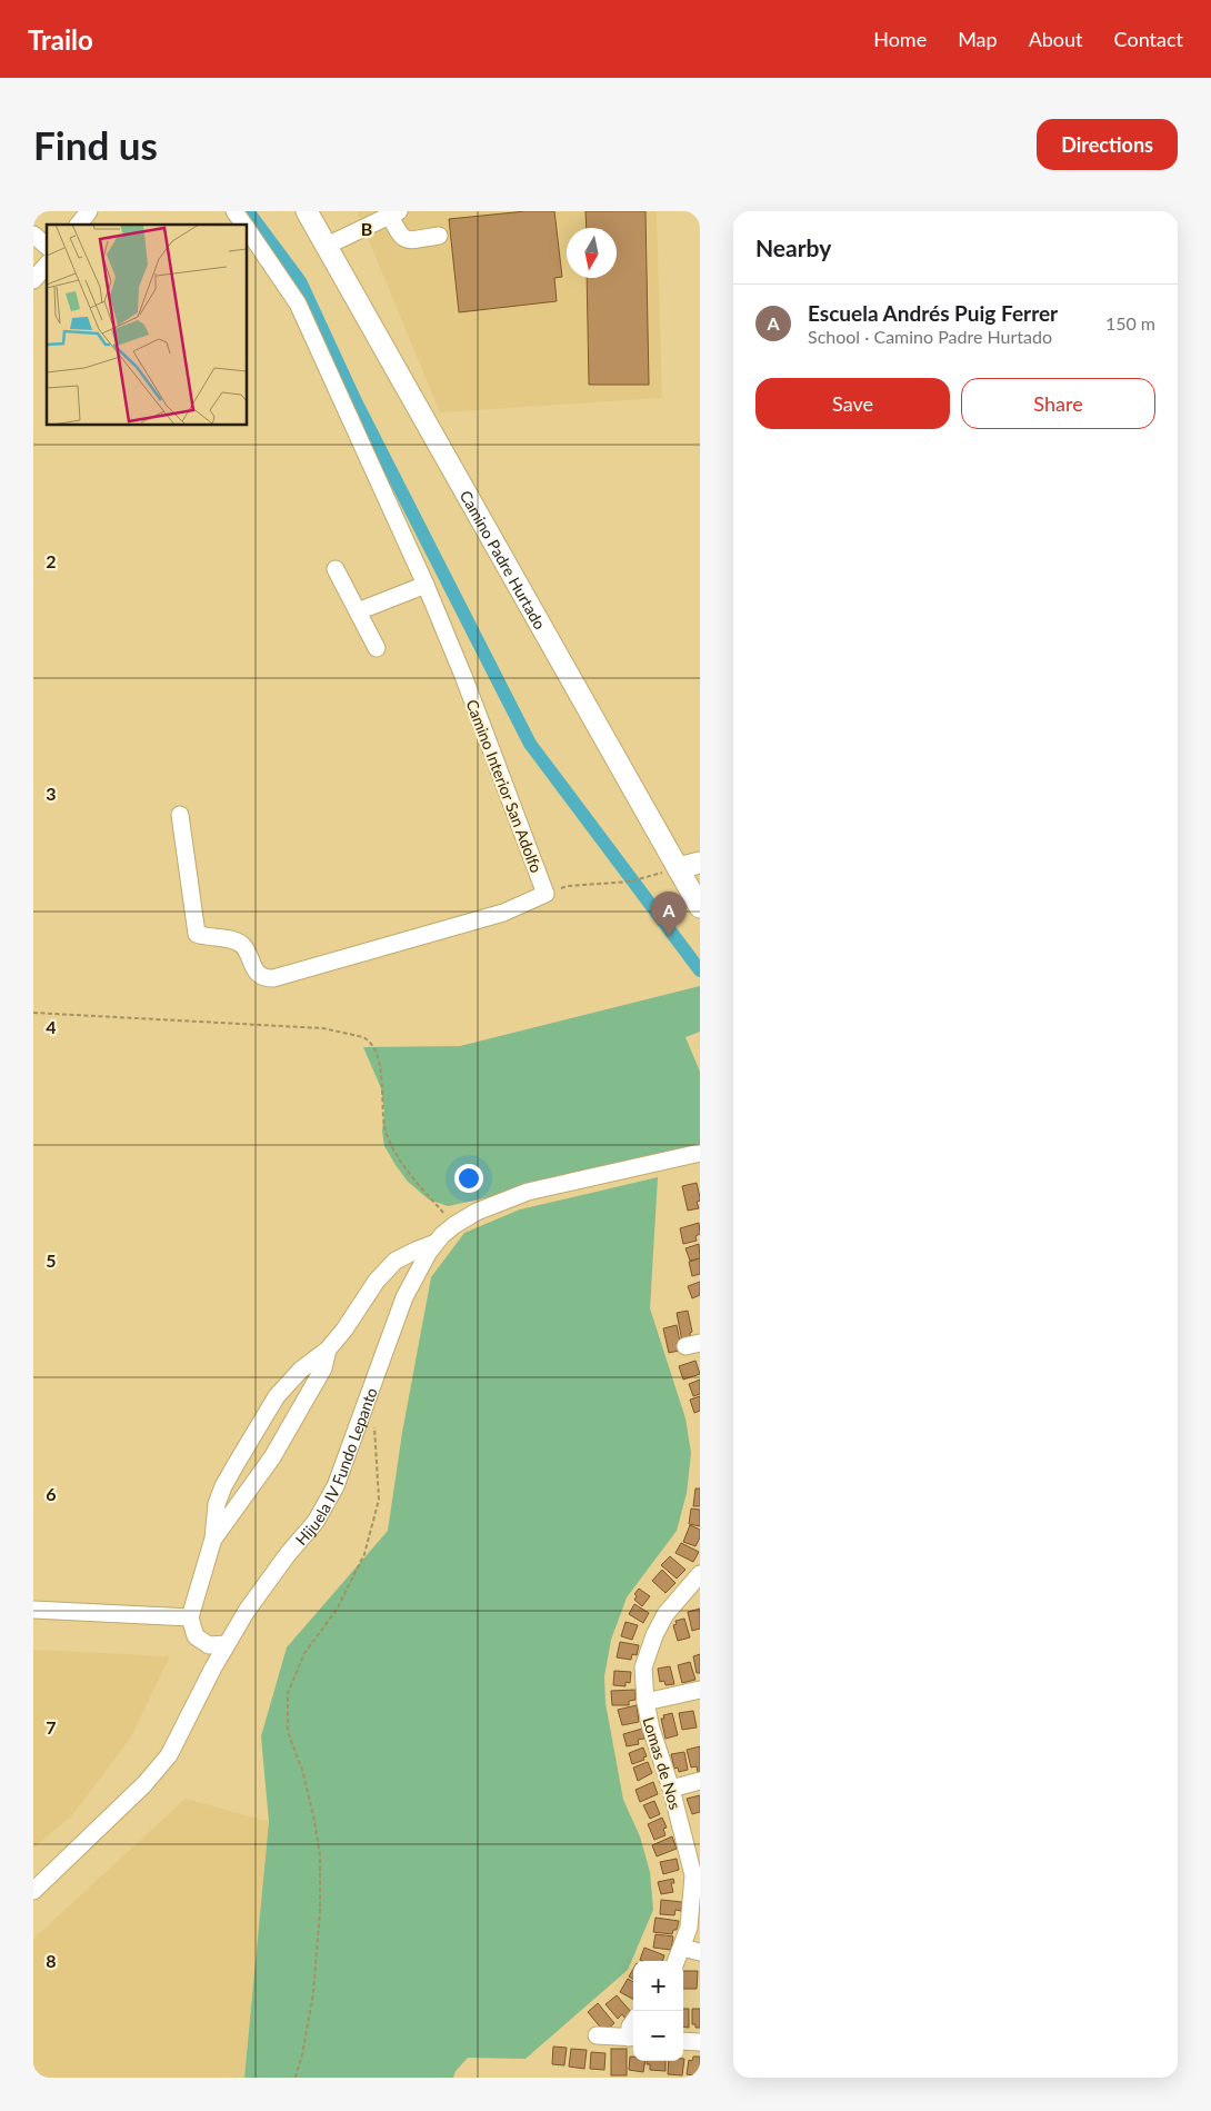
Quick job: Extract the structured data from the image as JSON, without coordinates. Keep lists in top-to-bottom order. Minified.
{"streets":{"main road":["Camino Padre Hurtado"],"street":["Camino Interior San Adolfo","Hijuela IV Fundo Lepanto","Lomas de Nos"]},"north":"bottom","page":{"header":"Trailo","nav":["Home","Map","About","Contact"],"buttons":["Directions",["Save","Share"]],"title":"Find us","heading":"Nearby","list":[{"mark":"A","name":"Escuela Andrés Puig Ferrer","note":"School · Camino Padre Hurtado","value":"150 m"}],"pins":"A","map_buttons":["+","−"]},"grid":{"columns":["B"],"rows":["2","3","4","5","6","7","8"]}}
